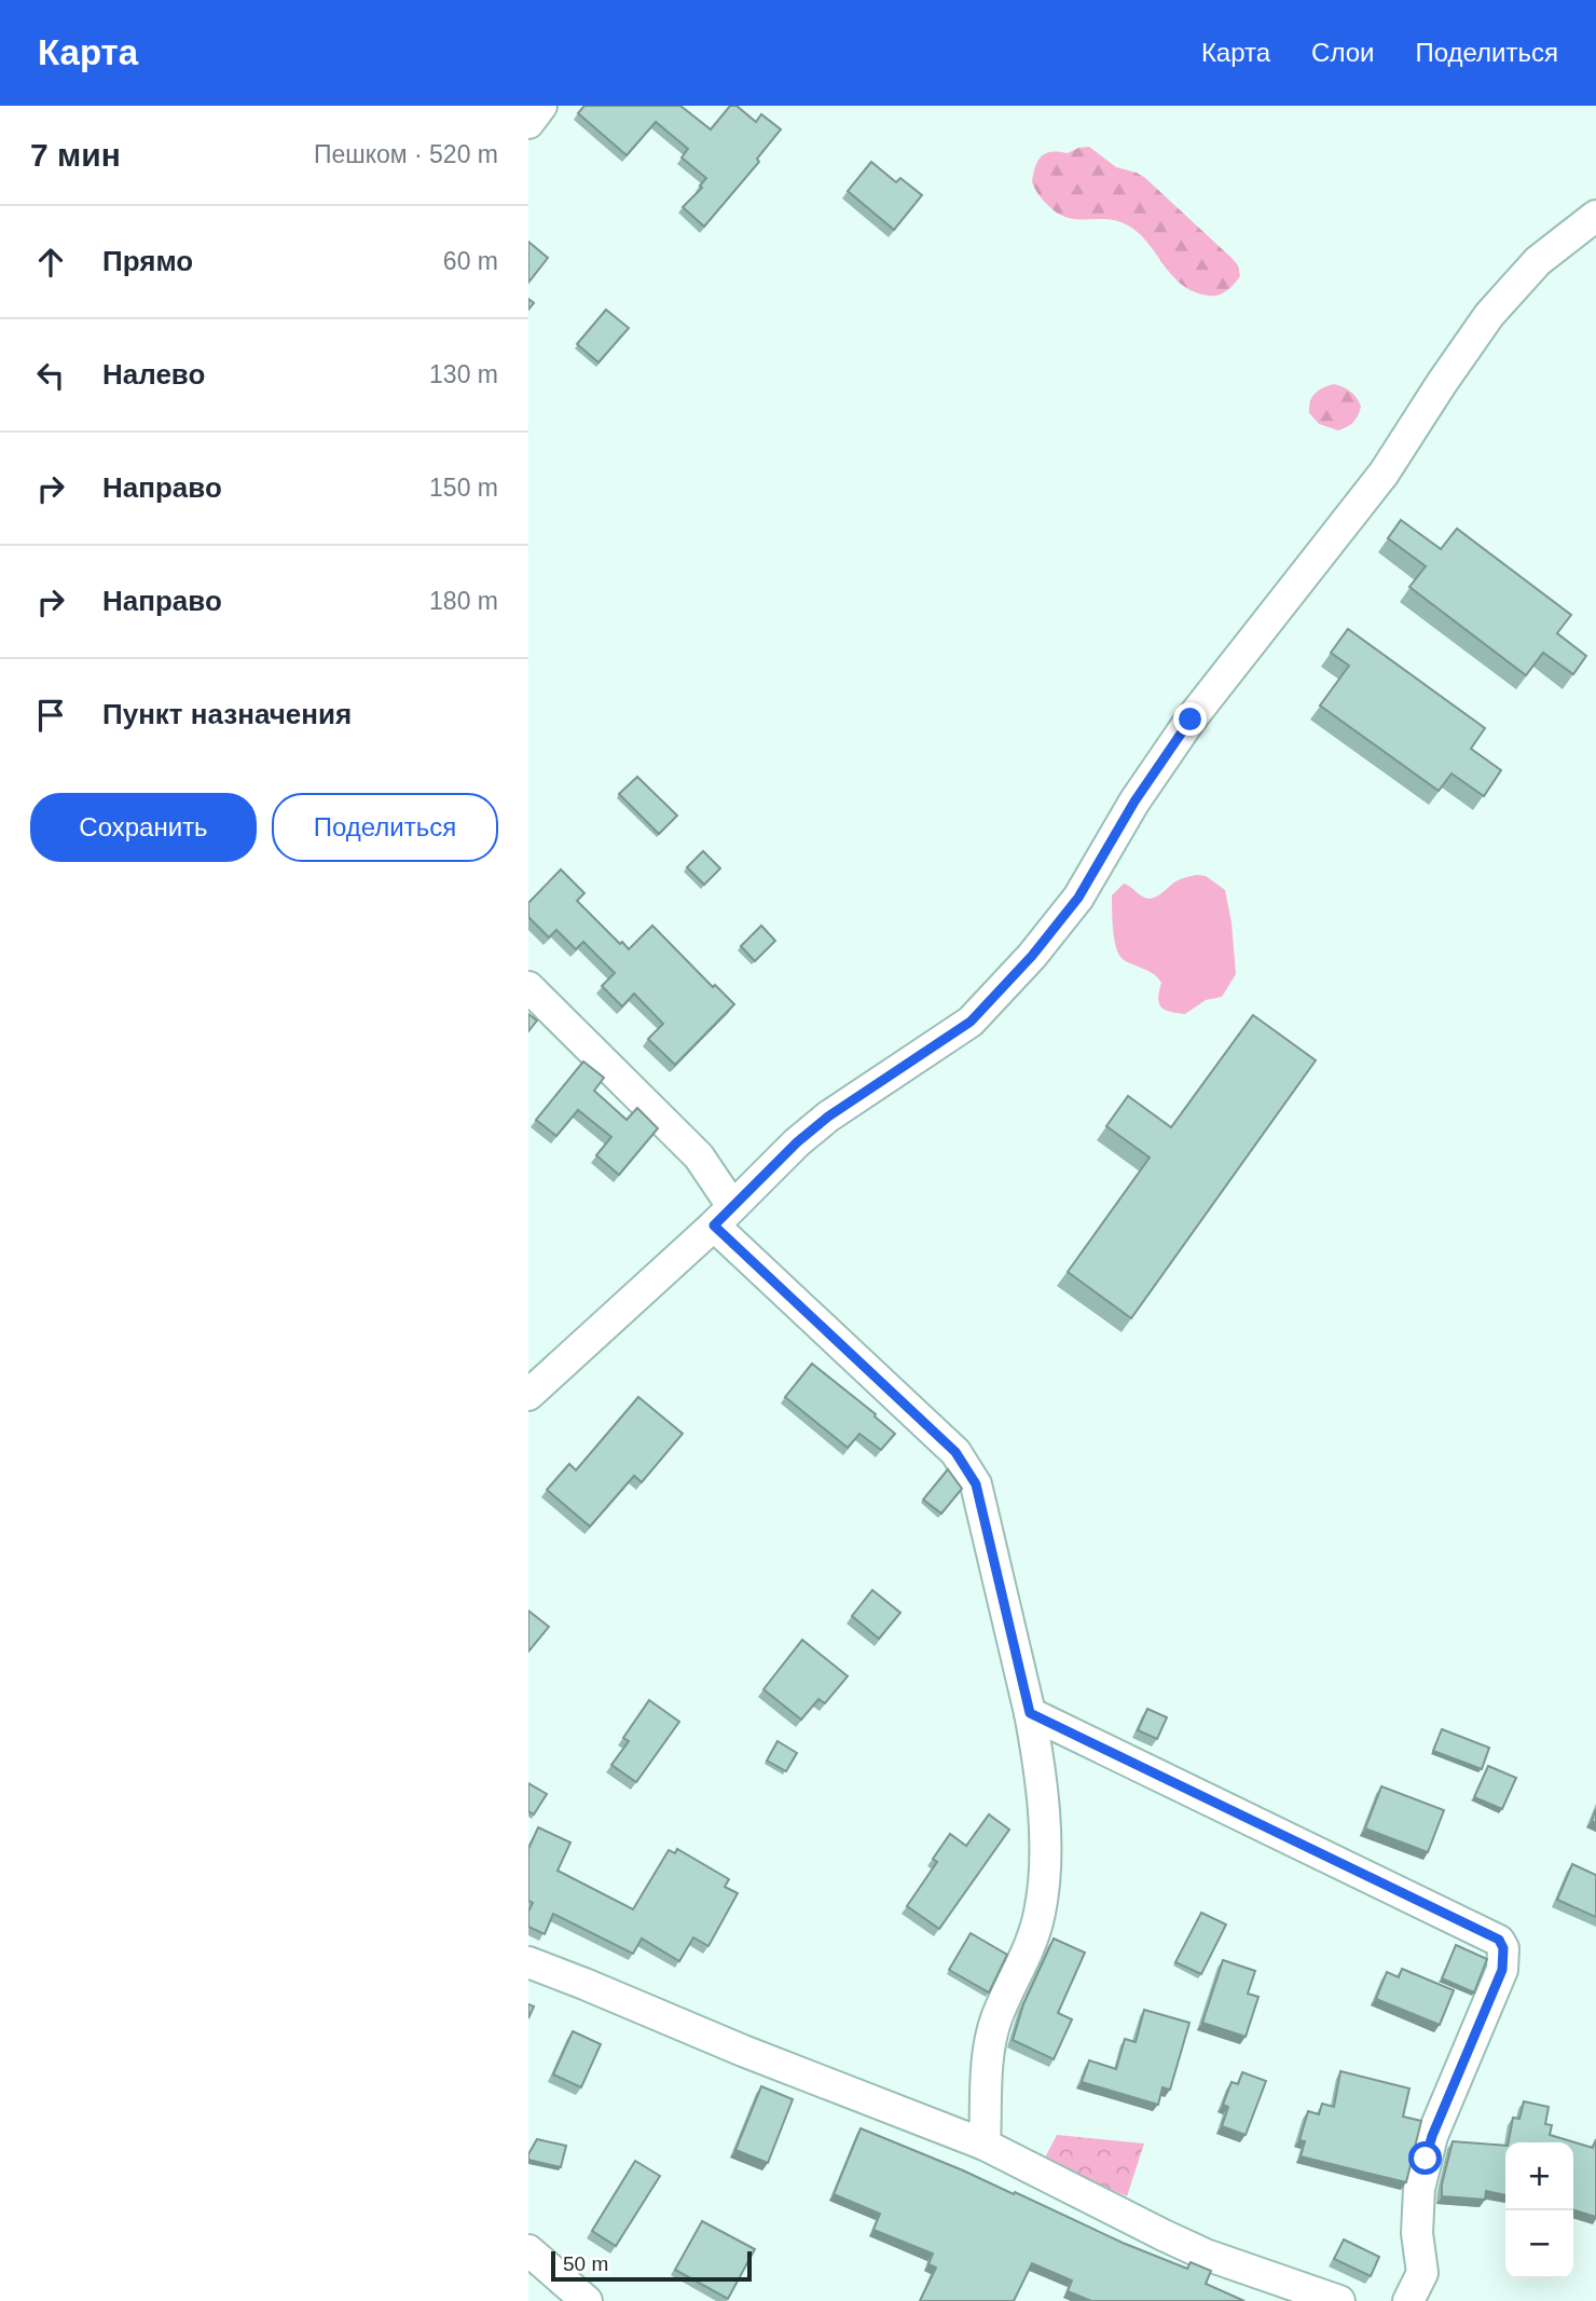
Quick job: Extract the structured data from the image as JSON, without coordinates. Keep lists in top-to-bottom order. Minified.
{"scale_bar":"50 m","page":{"header":"Карта","nav":["Карта","Слои","Поделиться"],"heading":["7 мин","Пешком · 520 m"],"list":[["Прямо","60 m"],["Налево","130 m"],["Направо","150 m"],["Направо","180 m"],"Пункт назначения"],"buttons":["Сохранить","Поделиться"],"map_buttons":["+","−"],"scale":"50 m"}}
